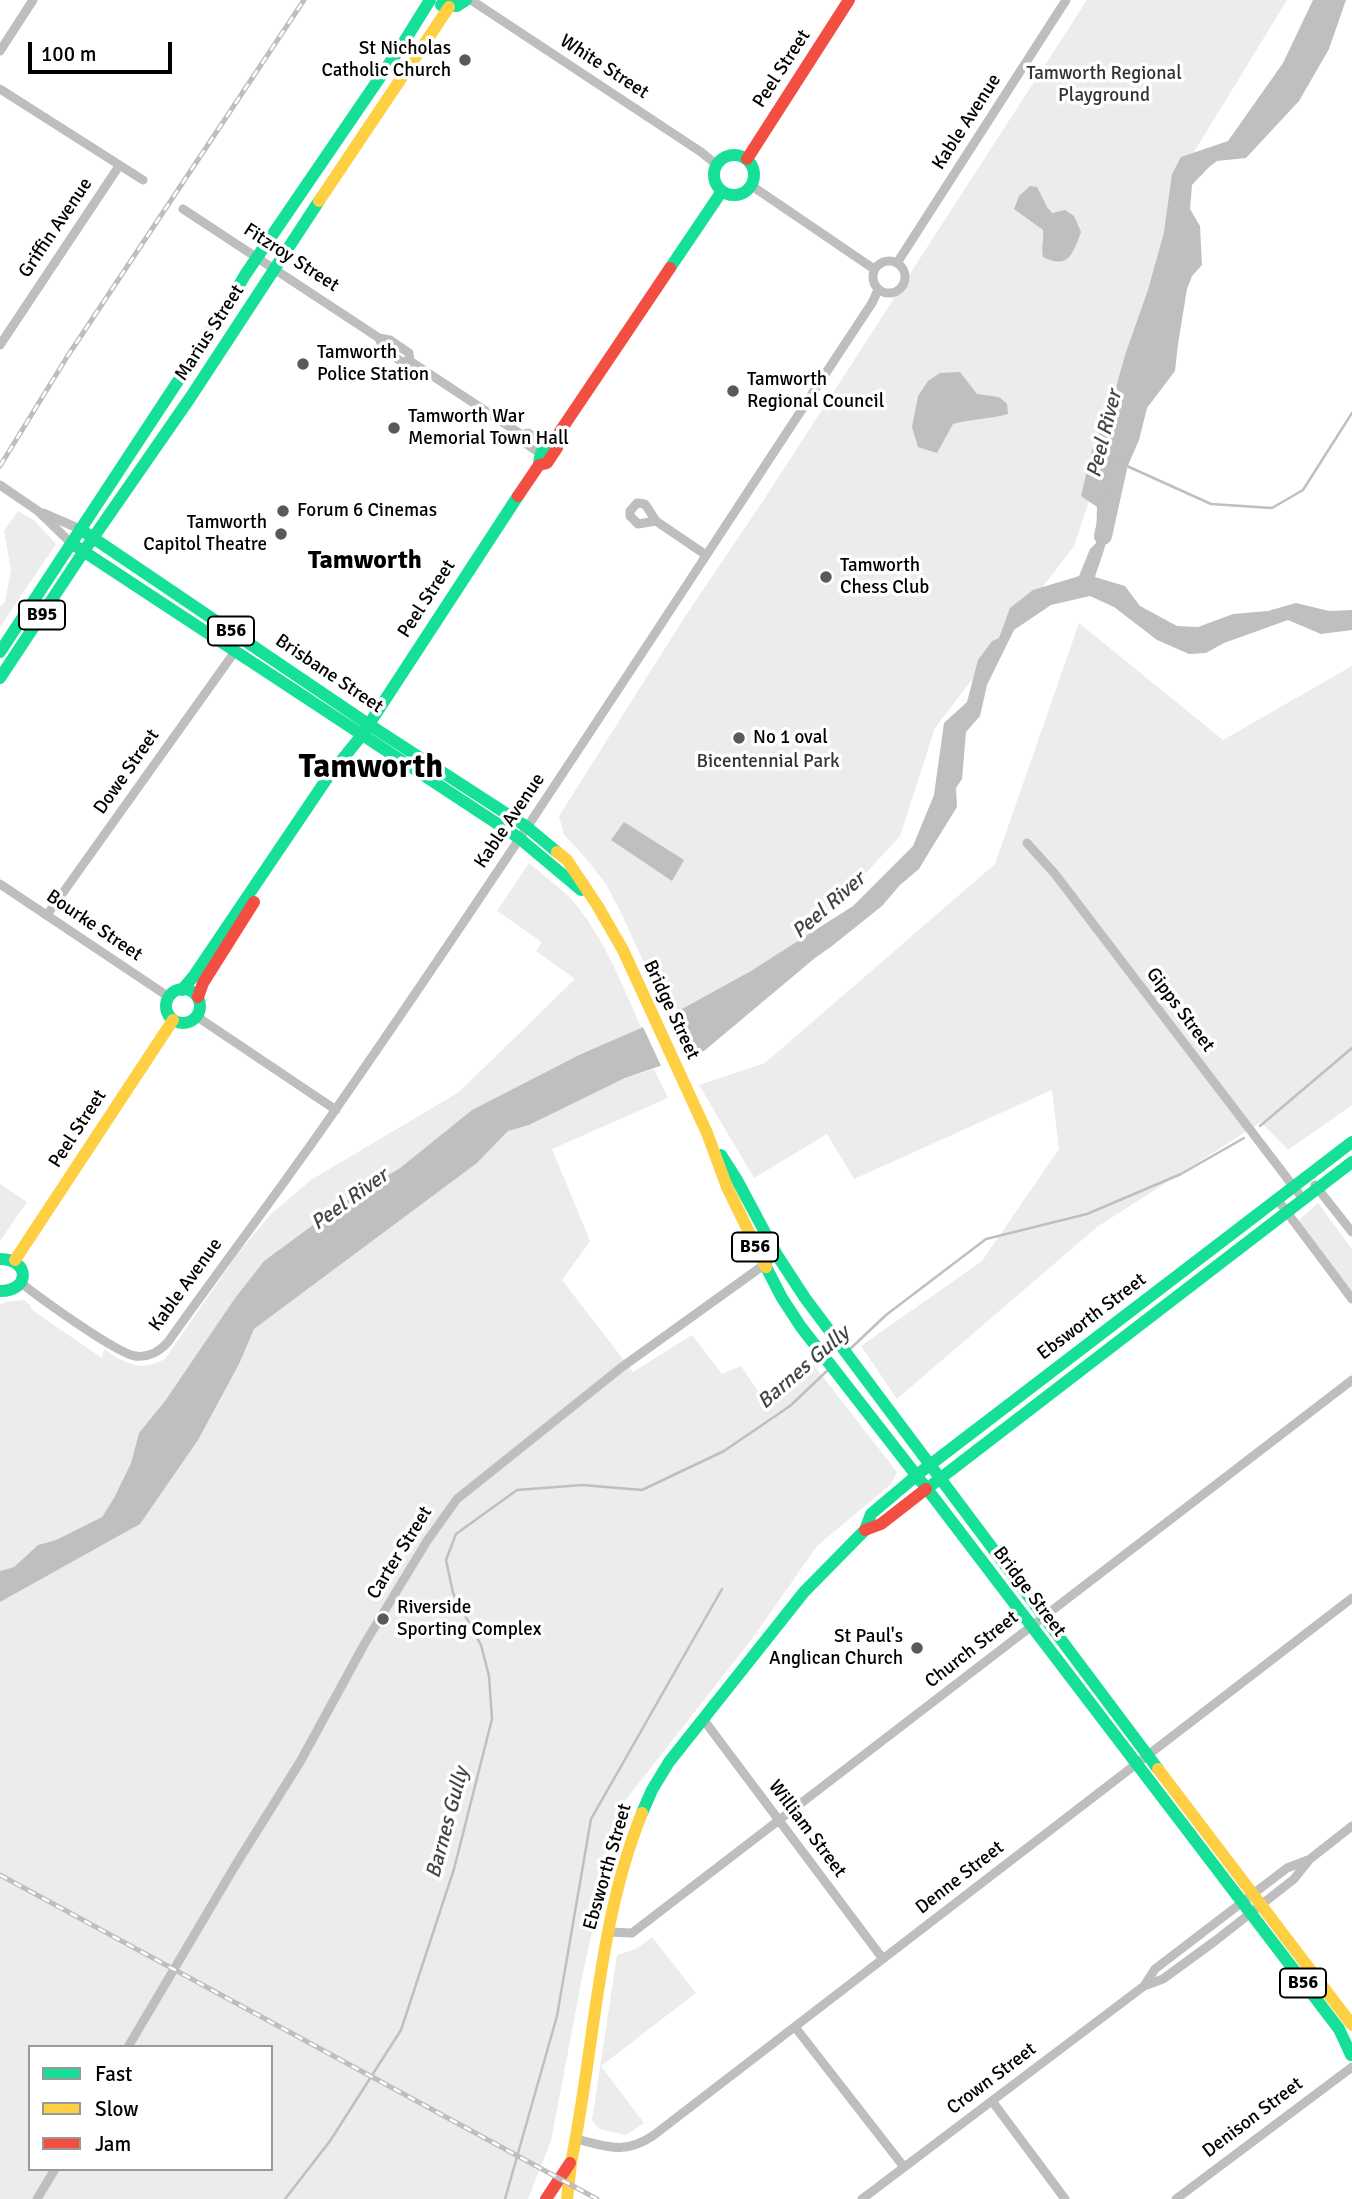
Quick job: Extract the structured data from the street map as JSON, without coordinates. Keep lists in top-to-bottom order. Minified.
{"streets":{"main road":["Peel Street","Marius Street","B95","B56","Brisbane Street","Bridge Street","Ebsworth Street"],"street":["White Street","Kable Avenue","Griffin Avenue","Fitzroy Street","Dowe Street","Bourke Street","Gipps Street","Carter Street","Church Street","William Street","Denne Street","Crown Street","Denison Street"]},"crossings":[["White Street","Peel Street"],["Peel Street","Fitzroy Street"],["Peel Street","Brisbane Street"],["Peel Street","Bourke Street"],["Kable Avenue","Brisbane Street"],["Kable Avenue","Bridge Street"],["Fitzroy Street","Marius Street"],["Marius Street","Brisbane Street"],["Brisbane Street","Dowe Street"],["Brisbane Street","Bridge Street"],["Dowe Street","Bourke Street"],["Bridge Street","Ebsworth Street"],["Bridge Street","Carter Street"],["Bridge Street","Church Street"],["Bridge Street","Denne Street"],["Bridge Street","Crown Street"],["Bridge Street","Denison Street"],["Gipps Street","Ebsworth Street"],["Ebsworth Street","Church Street"],["Ebsworth Street","William Street"],["Ebsworth Street","Denne Street"],["Church Street","William Street"],["William Street","Denne Street"]],"districts":["Tamworth","Tamworth"],"water":["Peel River","Barnes Gully"],"parks":["Tamworth Regional Playground","Bicentennial Park"],"places":["St Nicholas Catholic Church","Tamworth Police Station","Tamworth Regional Council","Tamworth War Memorial Town Hall","Forum 6 Cinemas","Tamworth Capitol Theatre","Tamworth Chess Club","No 1 oval","Riverside Sporting Complex","St Paul's Anglican Church"],"legend":["Fast","Slow","Jam"],"scale_bar":"100 m"}
